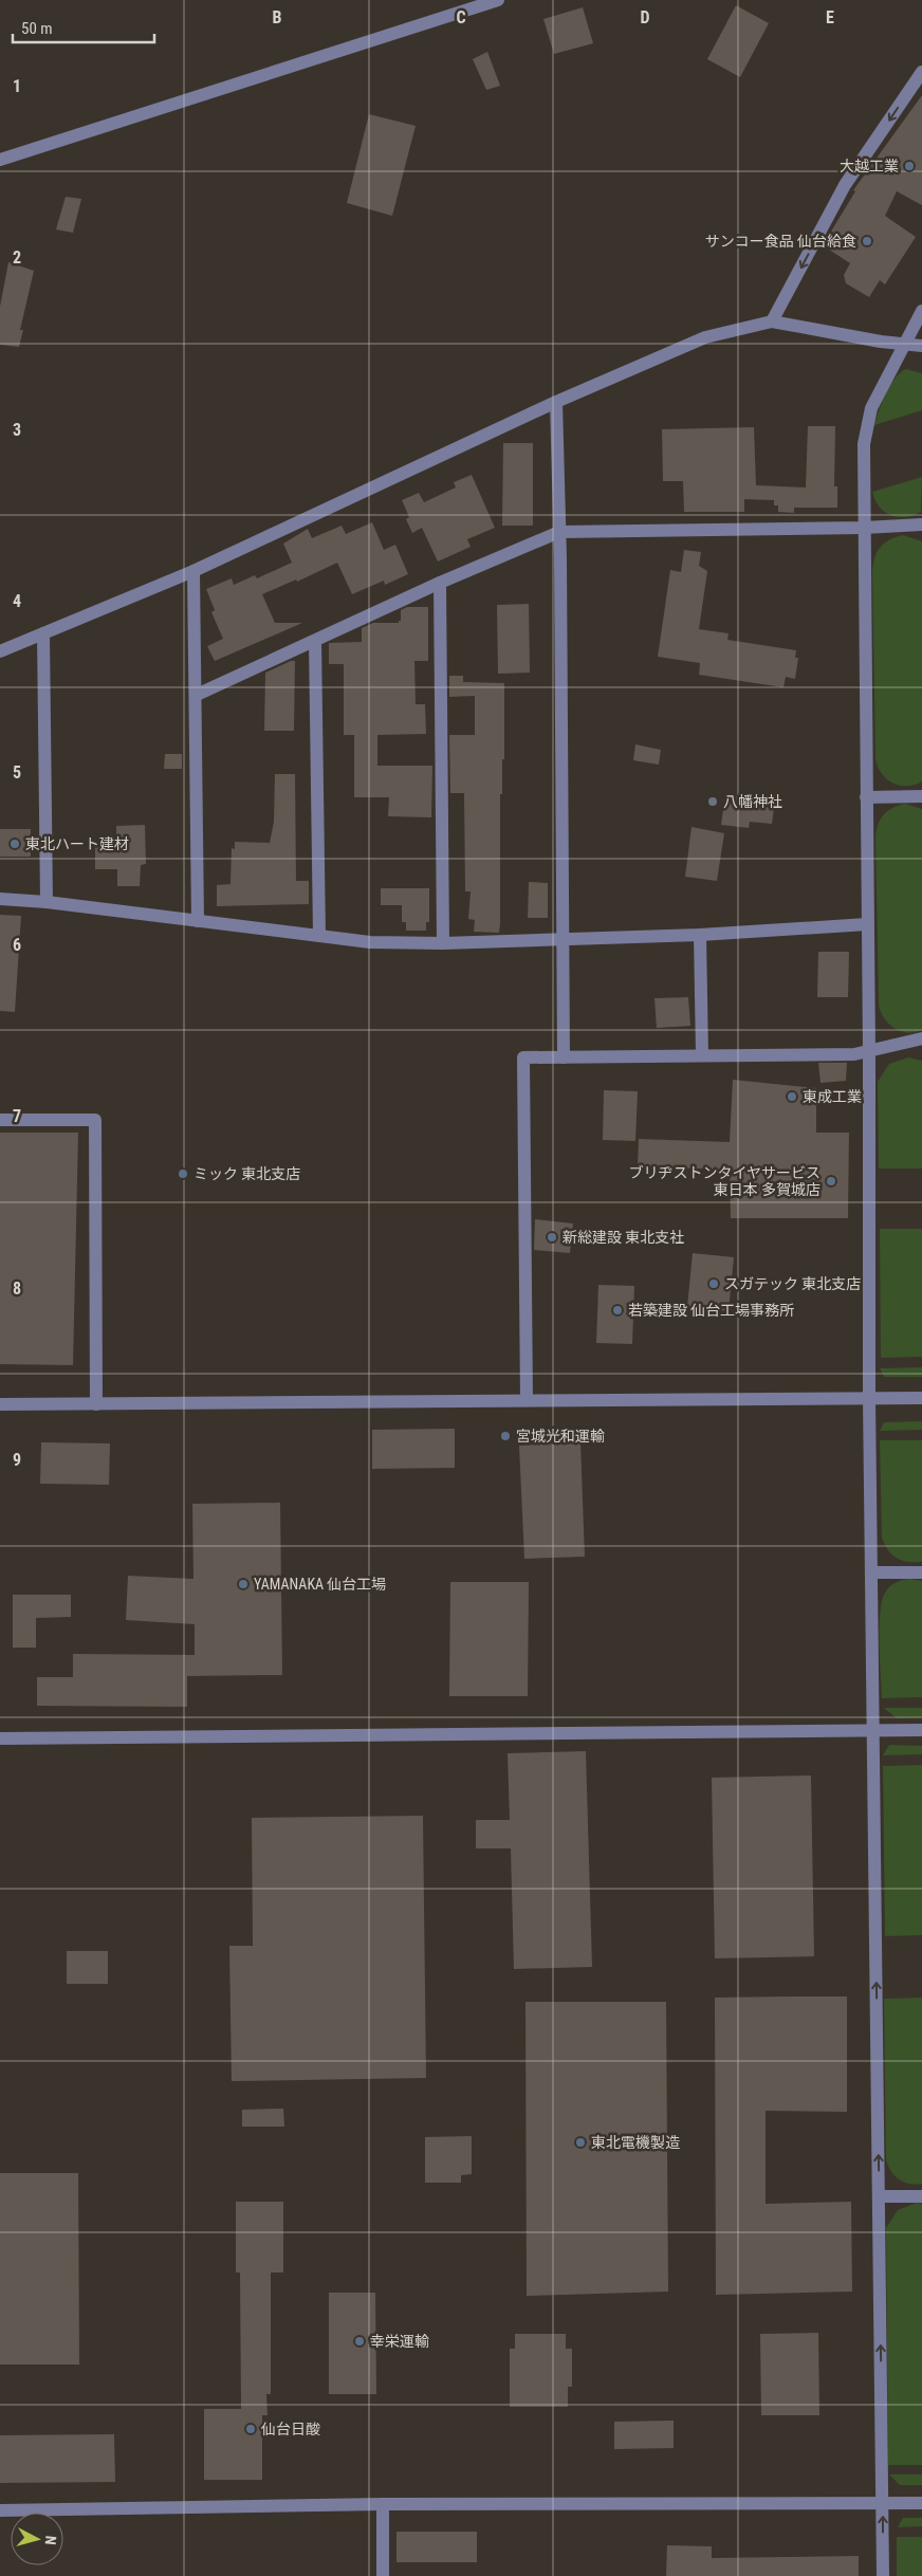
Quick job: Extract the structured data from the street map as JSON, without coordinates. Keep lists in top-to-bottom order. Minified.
{"places":["大越工業","サンコー食品 仙台給食","八幡神社","東北ハート建材","東成工業","ミック 東北支店","ブリヂストンタイヤサービス 東日本 多賀城店","新総建設 東北支社","スガテック 東北支店","若築建設 仙台工場事務所","宮城光和運輸","YAMANAKA 仙台工場","東北電機製造","幸栄運輸","仙台日酸"],"scale_bar":"50 m","north":"right","grid":{"columns":["B","C","D","E"],"rows":["1","2","3","4","5","6","7","8","9"]}}
